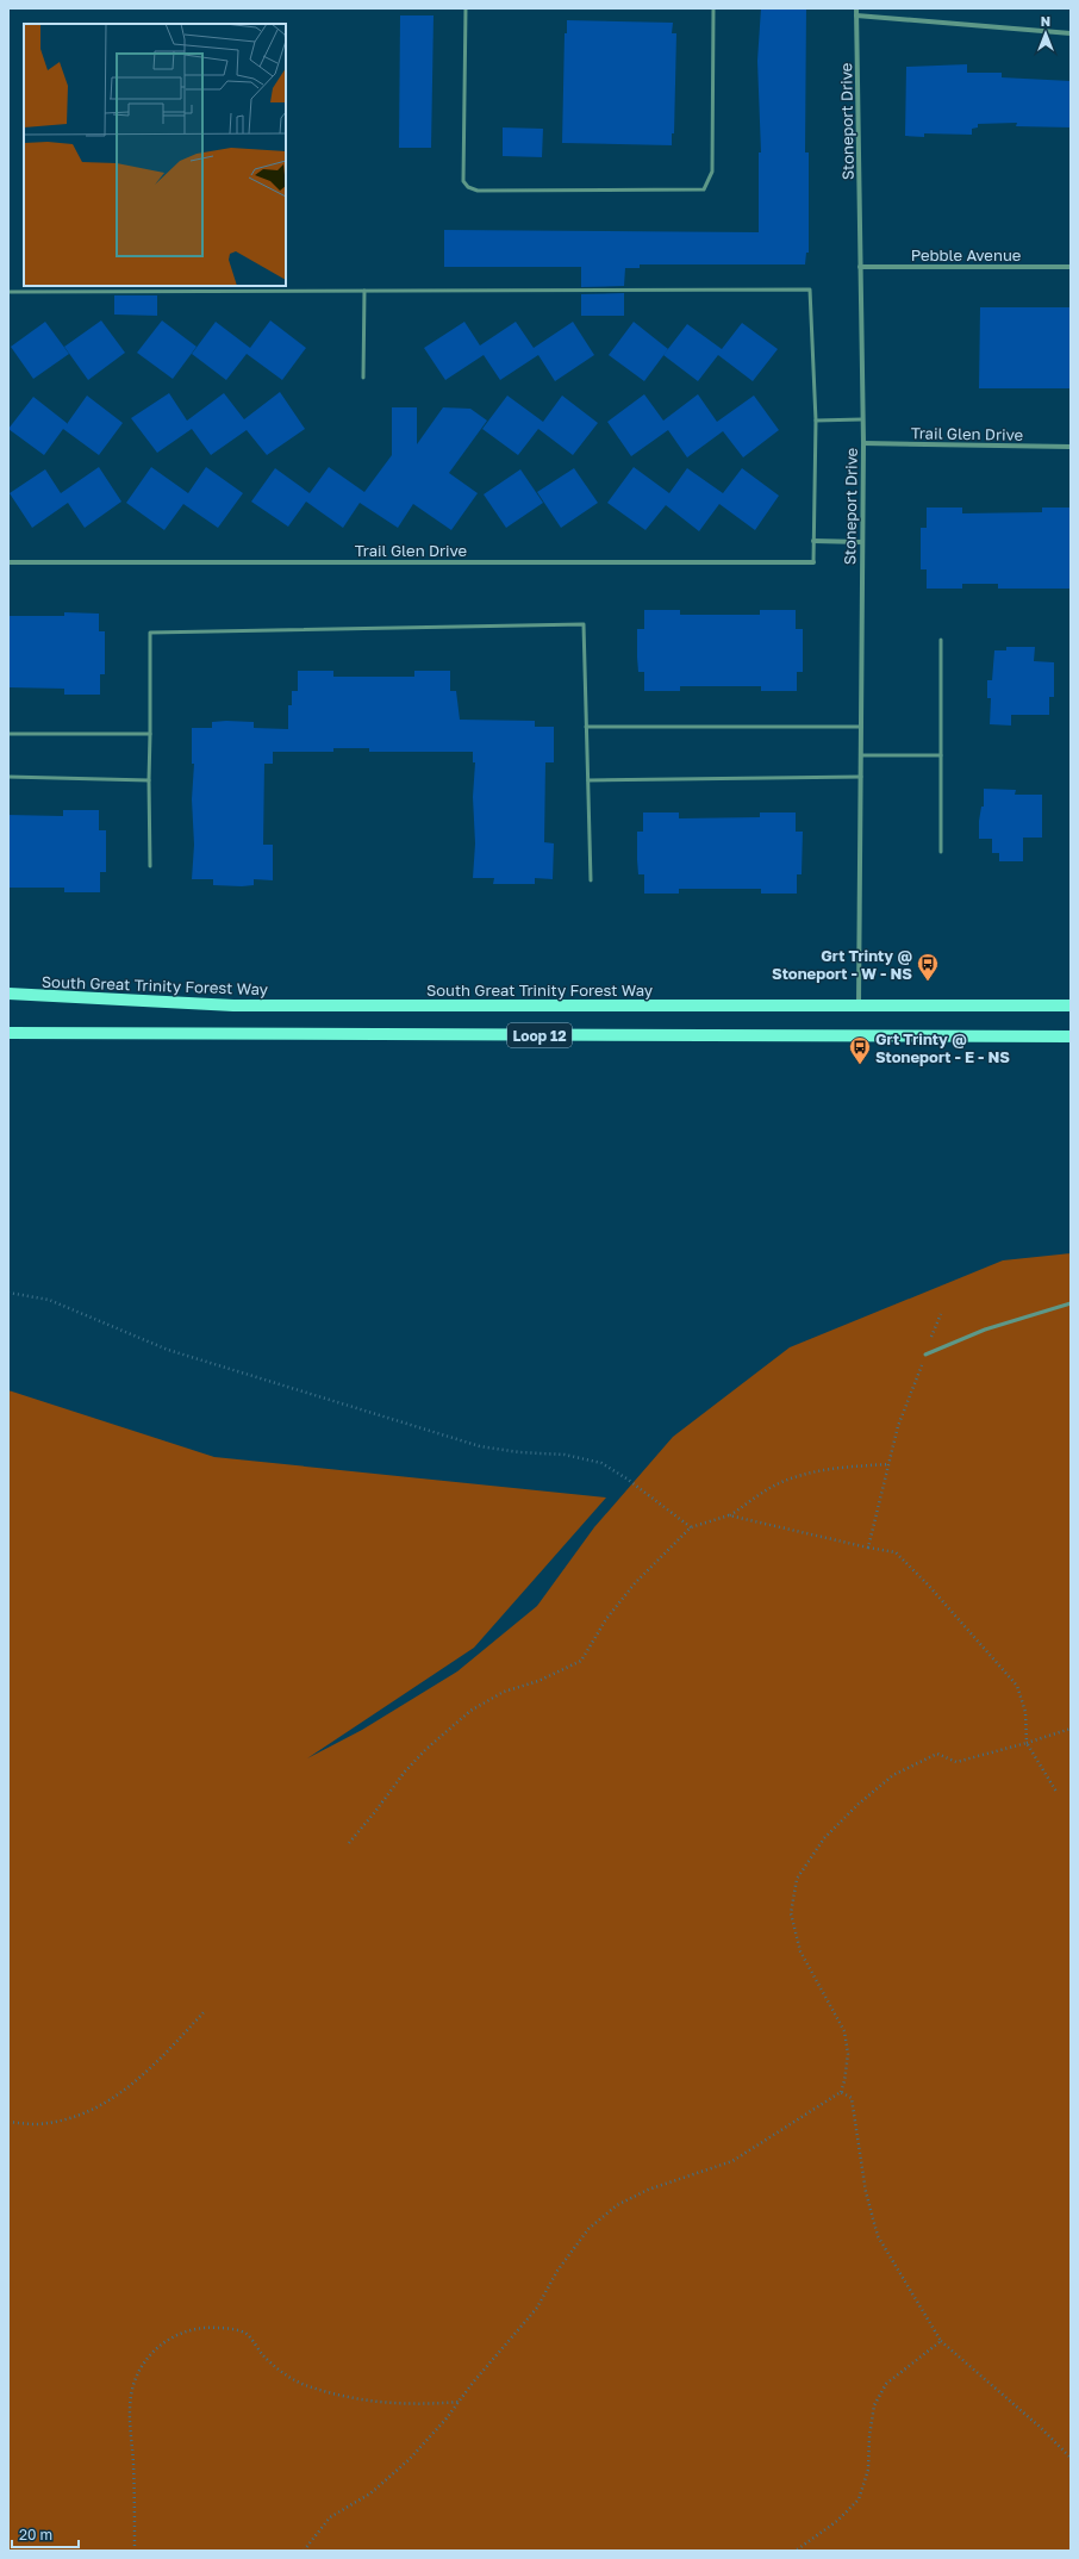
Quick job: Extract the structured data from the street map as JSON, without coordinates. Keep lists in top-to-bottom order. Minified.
{"streets":{"main road":["South Great Trinity Forest Way","Loop 12"],"street":["Stoneport Drive","Pebble Avenue","Trail Glen Drive"]},"crossings":[["Stoneport Drive","Pebble Avenue"],["Stoneport Drive","Trail Glen Drive"],["Stoneport Drive","South Great Trinity Forest Way"]],"places":{"bus stop":["Grt Trinty @ Stoneport - W - NS","Grt Trinty @ Stoneport - E - NS"]},"scale_bar":"20 m","north":"top"}
